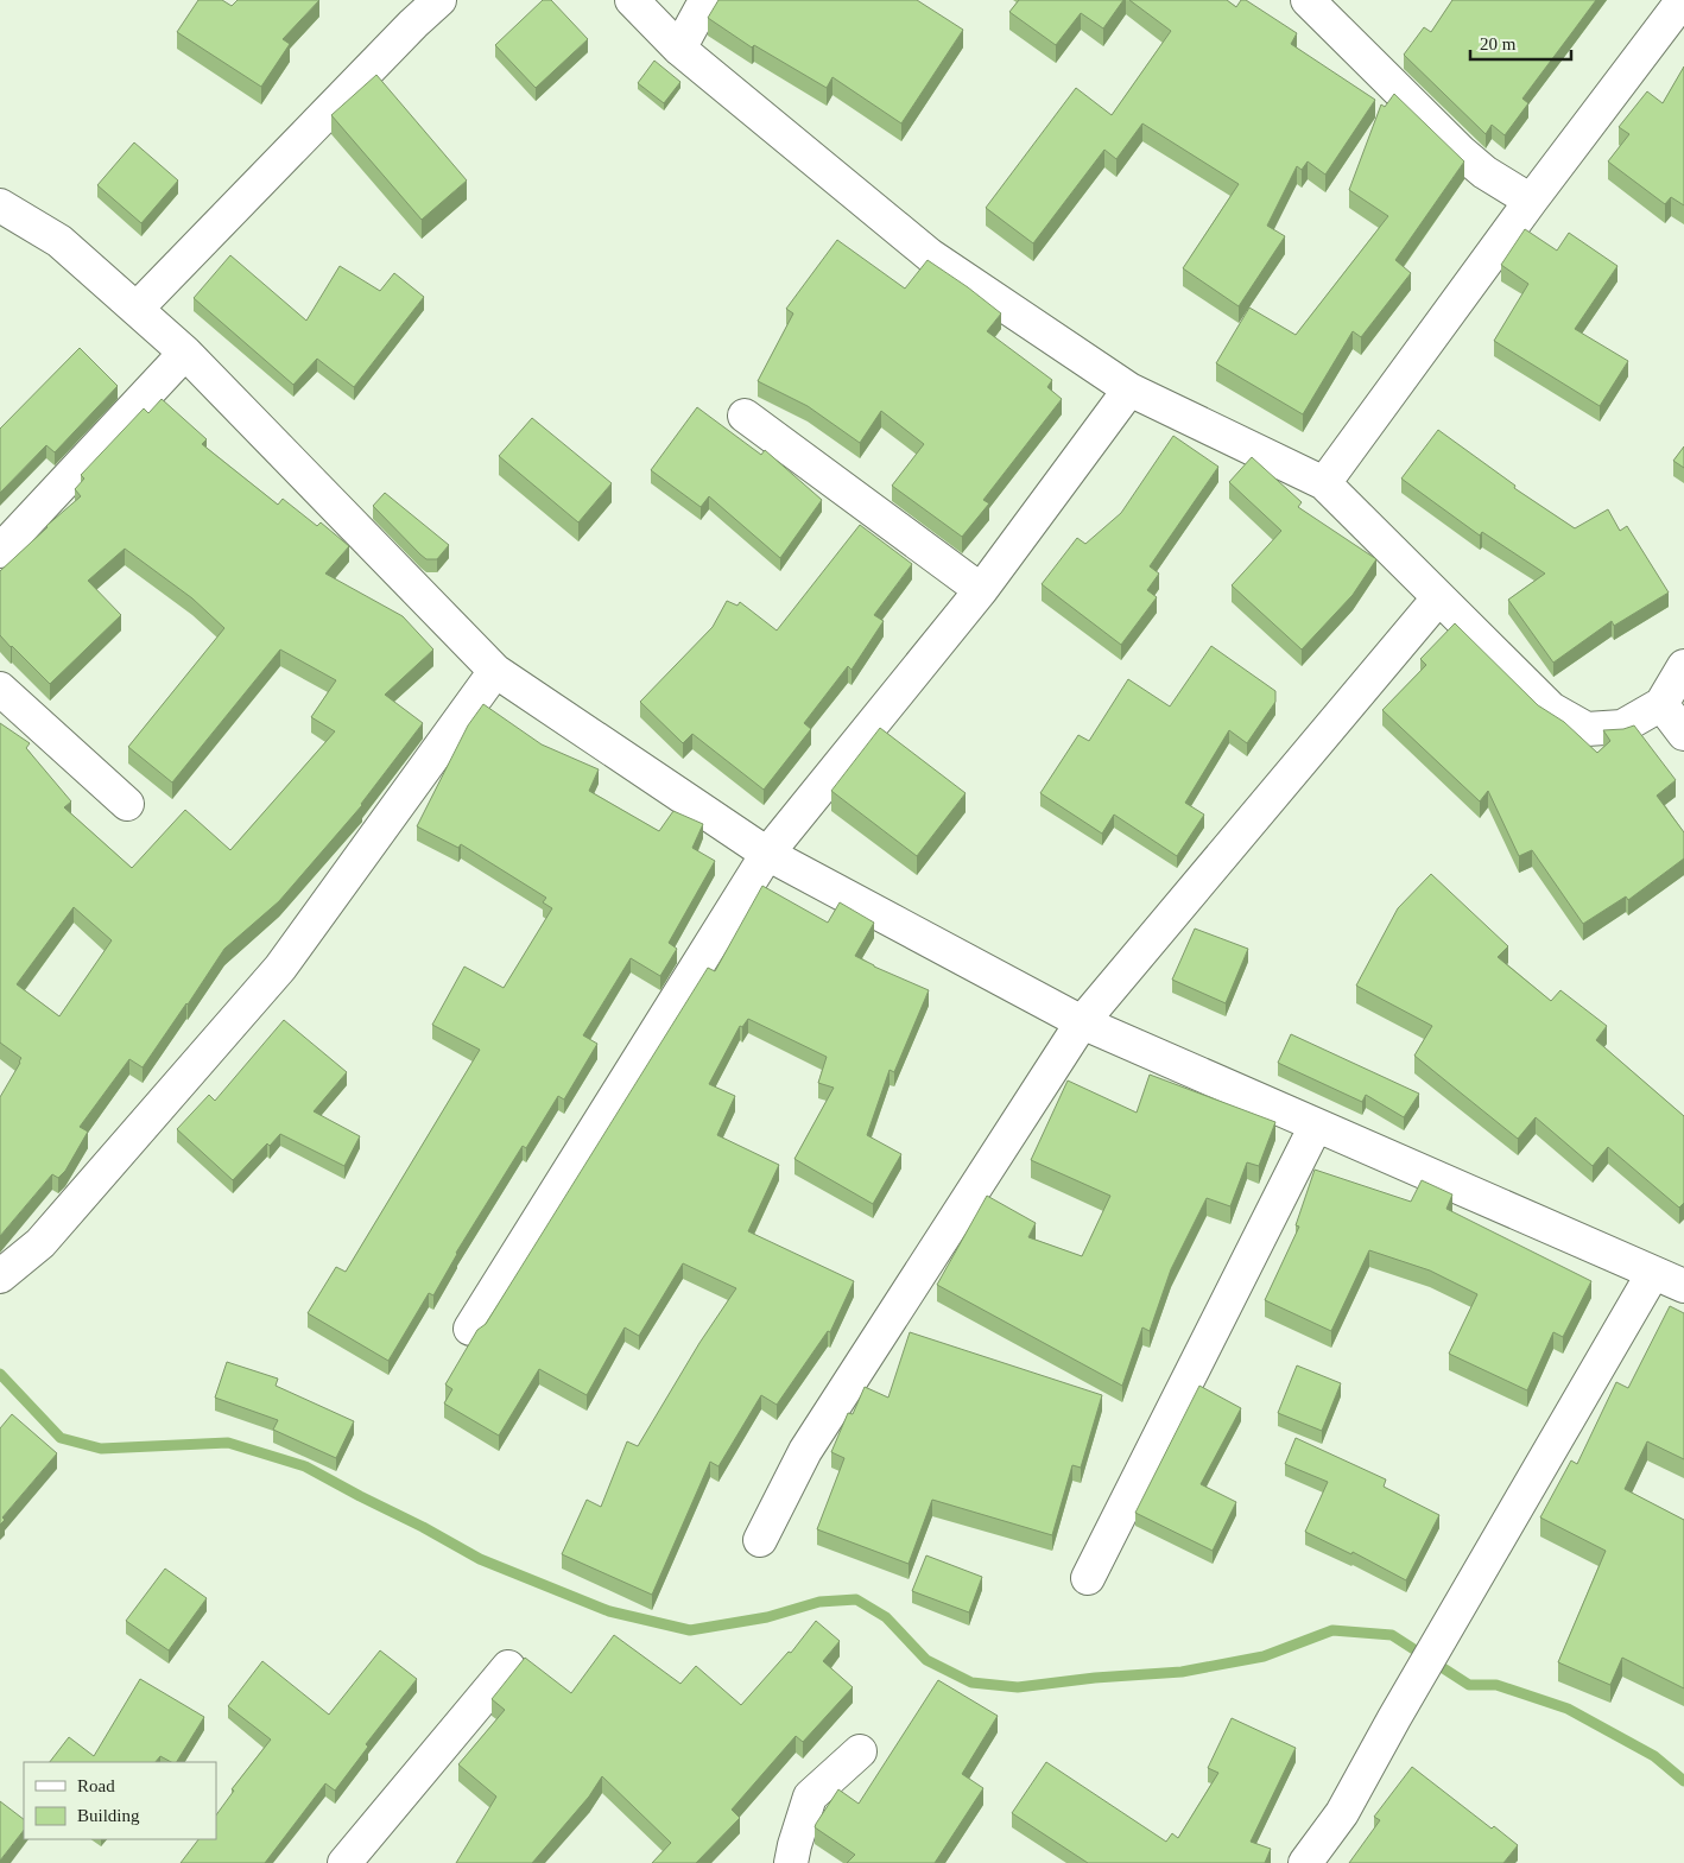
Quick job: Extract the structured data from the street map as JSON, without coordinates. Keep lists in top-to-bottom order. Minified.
{"legend":["Road","Building"],"scale_bar":"20 m"}
